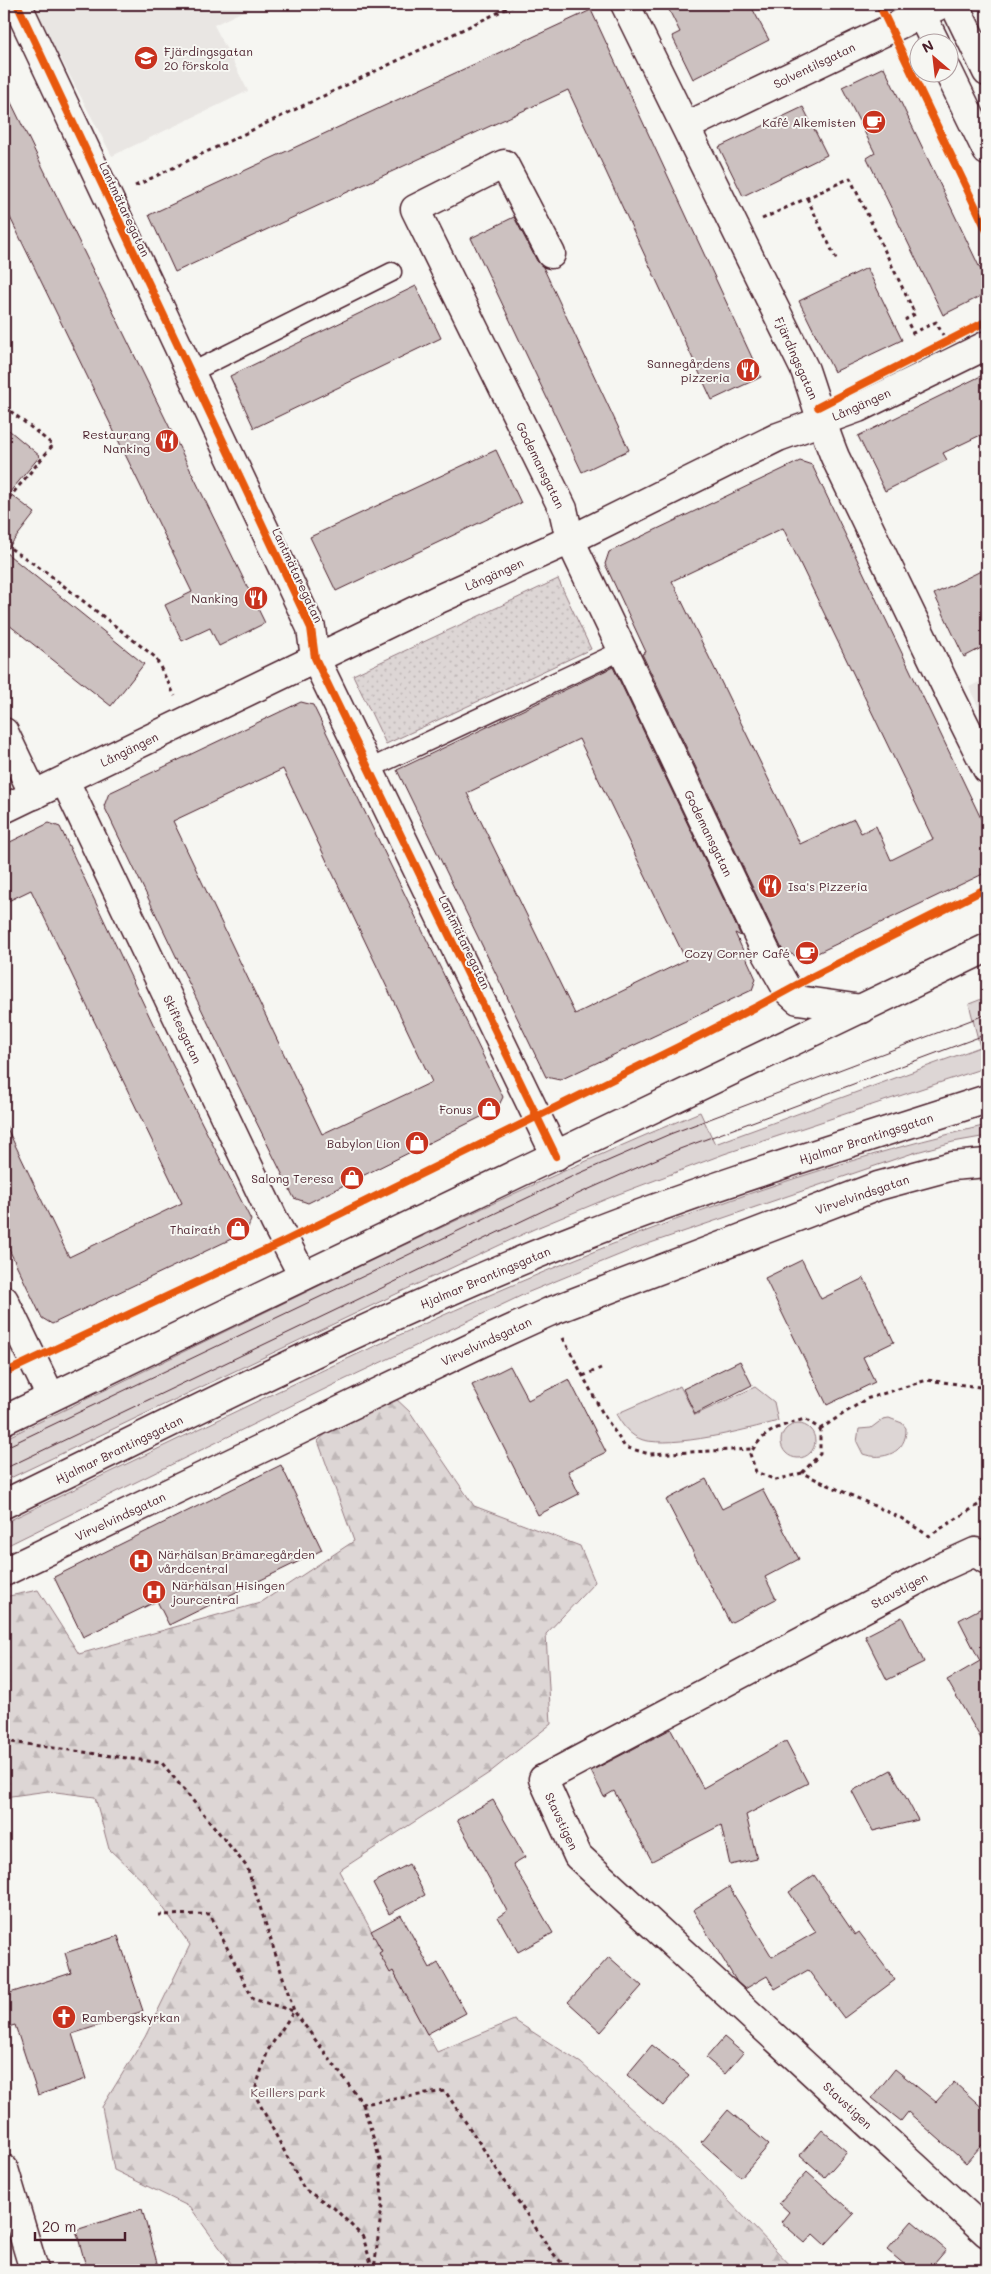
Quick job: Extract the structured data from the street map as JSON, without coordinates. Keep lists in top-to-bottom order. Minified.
{"streets":{"street":["Solventilsgatan","Lantmätaregatan","Fjärdingsgatan","Långängen","Godemansgatan","Skiftesgatan","Hjalmar Brantingsgatan","Virvelvindsgatan","Stavstigen"]},"crossings":[["Solventilsgatan","Fjärdingsgatan"],["Lantmätaregatan","Långängen"],["Fjärdingsgatan","Långängen"],["Långängen","Godemansgatan"],["Långängen","Skiftesgatan"]],"parks":["Keillers park"],"places":{"school or university":["Fjärdingsgatan 20 förskola"],"cafe":["Kafé Alkemisten","Cozy Corner Café"],"restaurant":["Sannegårdens pizzeria","Restaurang Nanking","Nanking","Isa's Pizzeria"],"shop":["Fonus","Babylon Lion","Salong Teresa","Thairath"],"hospital":["Närhälsan Brämaregården vårdcentral","Närhälsan Hisingen jourcentral"],"church":["Rambergskyrkan"]},"scale_bar":"20 m","north":"top left"}
